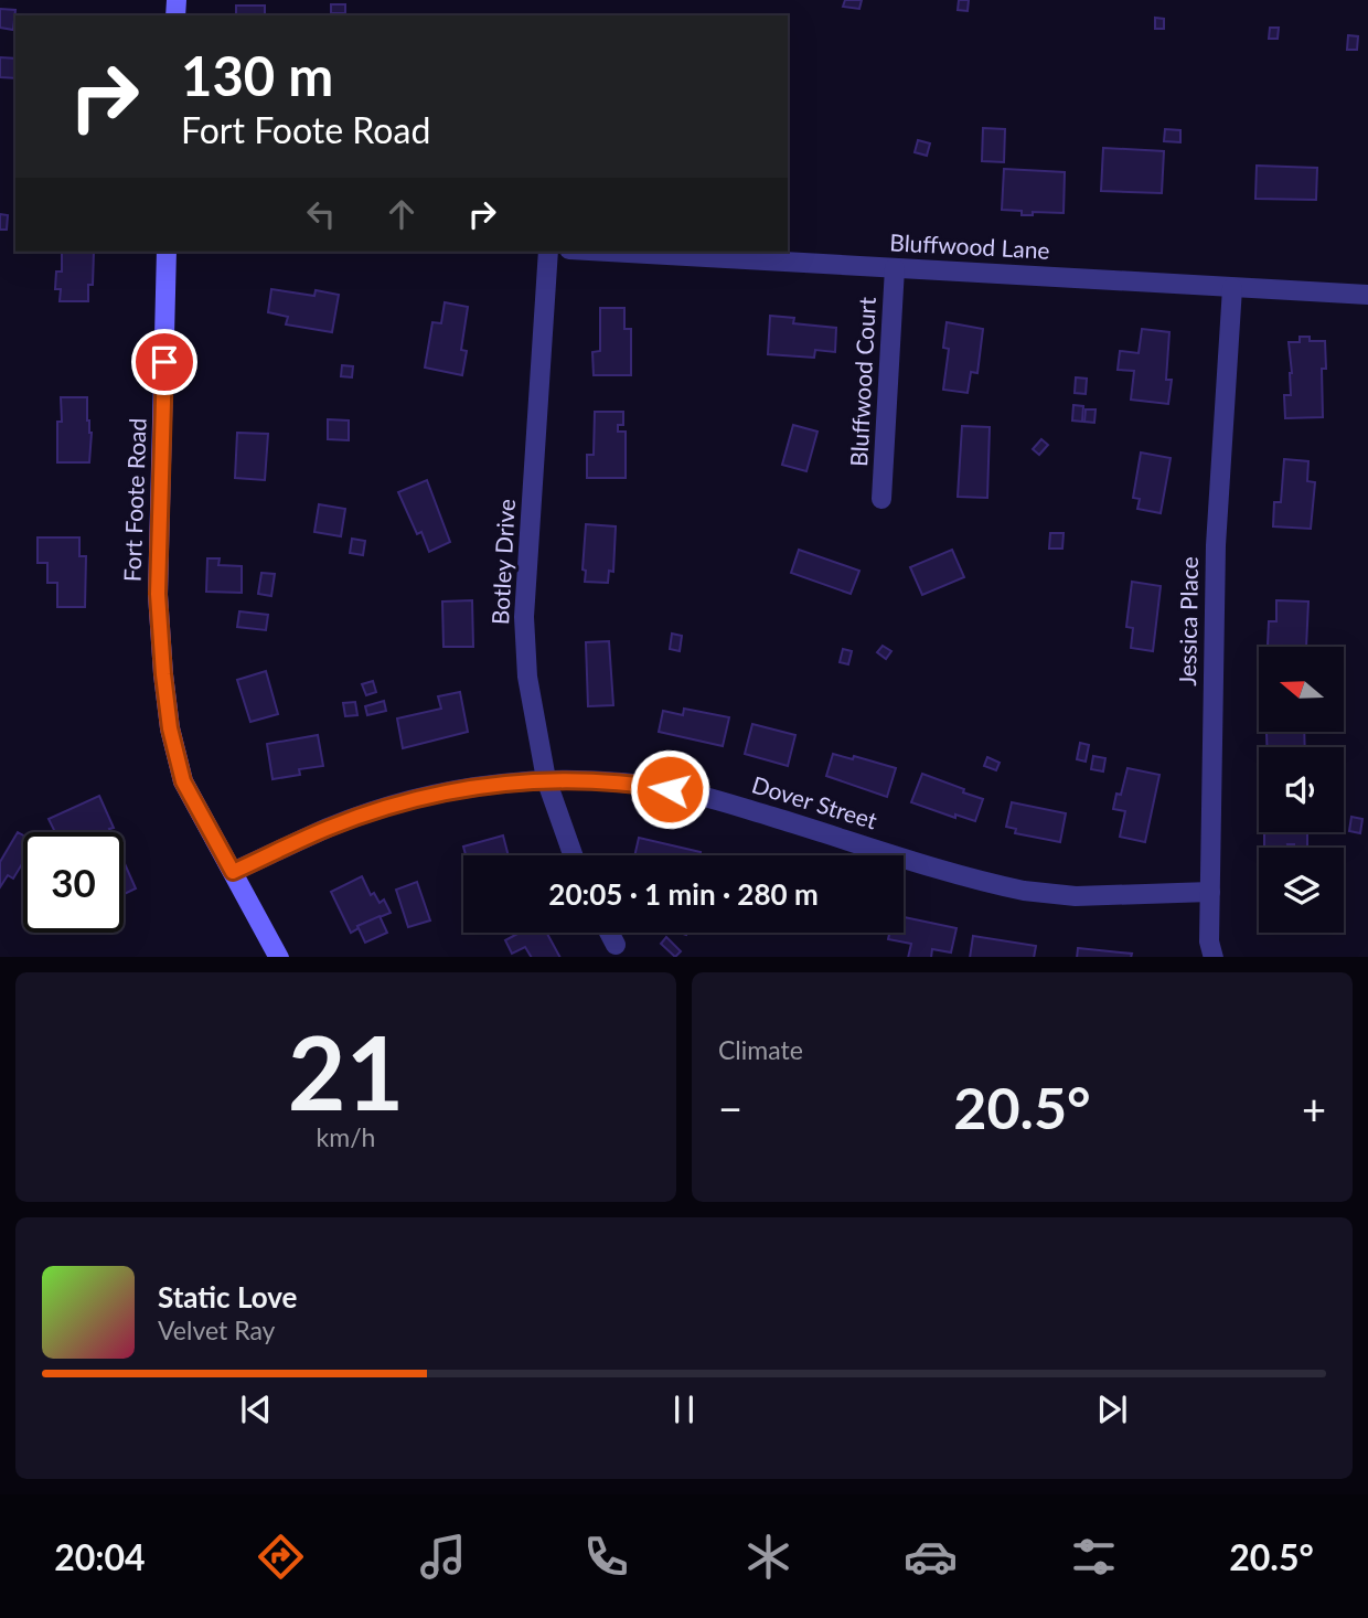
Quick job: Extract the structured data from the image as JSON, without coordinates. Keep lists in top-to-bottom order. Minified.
{"streets":{"street":["Bluffwood Lane","Bluffwood Court","Fort Foote Road","Botley Drive","Jessica Place","Dover Street"]},"crossings":[["Bluffwood Lane","Bluffwood Court"],["Bluffwood Lane","Jessica Place"],["Fort Foote Road","Dover Street"],["Botley Drive","Dover Street"],["Jessica Place","Dover Street"]],"north":"left","page":{"turn":["130 m","Fort Foote Road"],"limit":"30","trip":"20:05 · 1 min · 280 m","tile":[["21","km/h"],"Climate"],"heat":["−","20.5°","+"],"song":["Static Love","Velvet Ray"],"tabs":["20:04","20.5°"]}}
